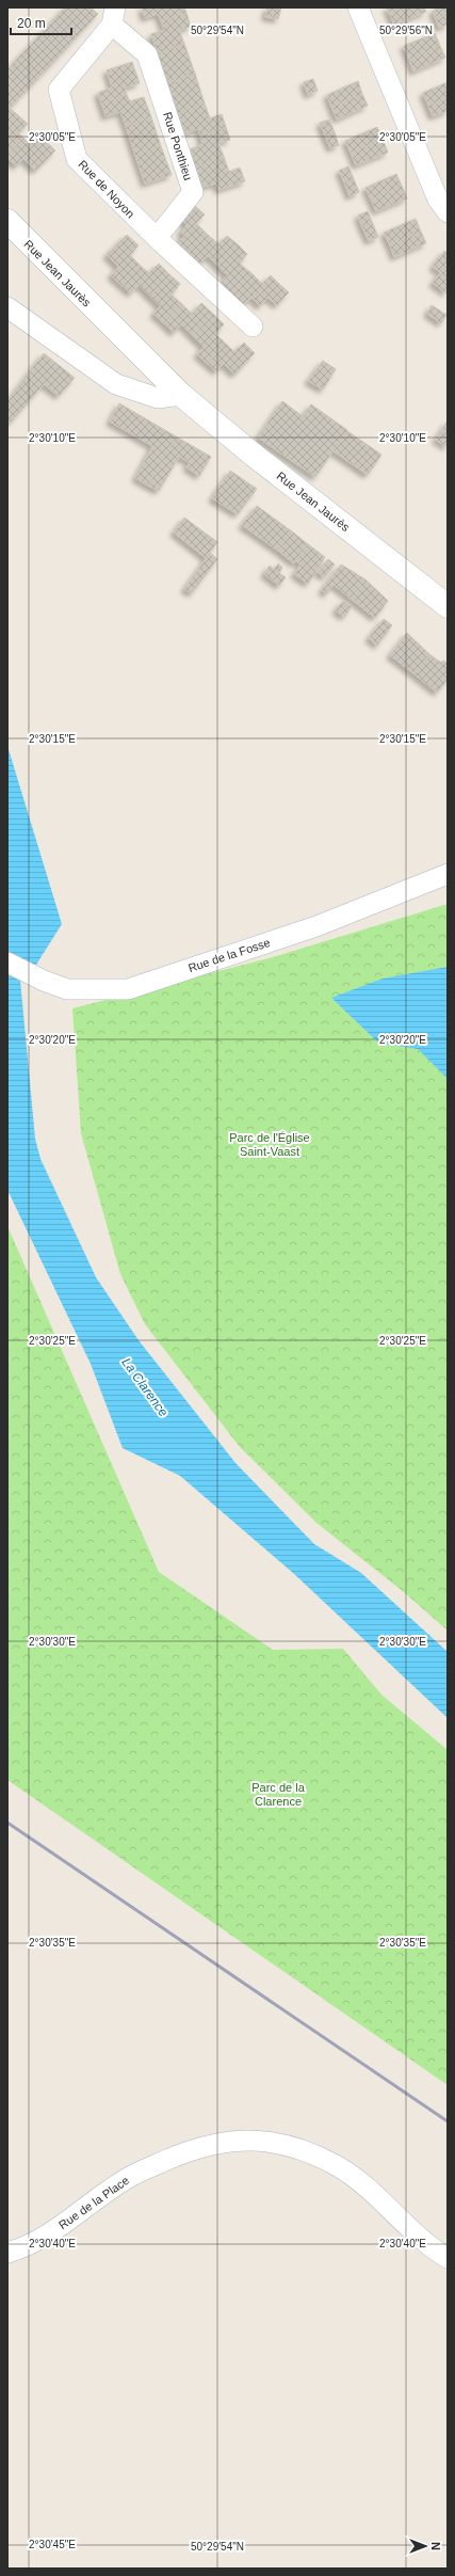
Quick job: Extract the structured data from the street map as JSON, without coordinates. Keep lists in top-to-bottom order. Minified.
{"streets":{"main road":["Rue Jean Jaurès"],"street":["Rue Ponthieu","Rue de Noyon","Rue de la Fosse","Rue de la Place"]},"crossings":[["Rue Ponthieu","Rue de Noyon"]],"water":["La Clarence"],"parks":["Parc de l'Église Saint-Vaast","Parc de la Clarence"],"scale_bar":"20 m","north":"right","coordinates":["50°29'54\"N","50°29'56\"N","2°30'05\"E","2°30'10\"E","2°30'15\"E","2°30'20\"E","2°30'25\"E","2°30'30\"E","2°30'35\"E","2°30'40\"E","2°30'45\"E"]}
